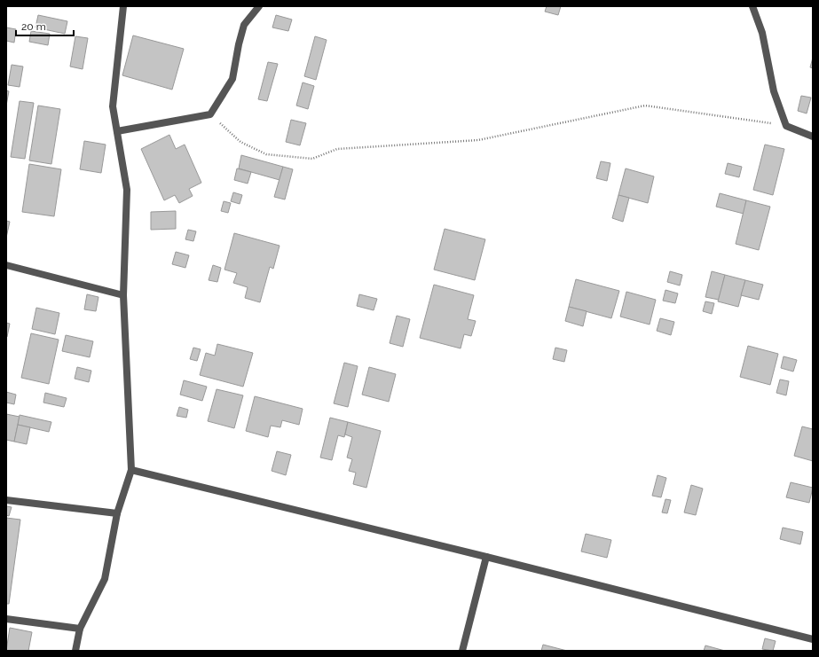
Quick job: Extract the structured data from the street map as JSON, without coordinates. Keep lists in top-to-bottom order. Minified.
{"scale_bar":"20 m"}
